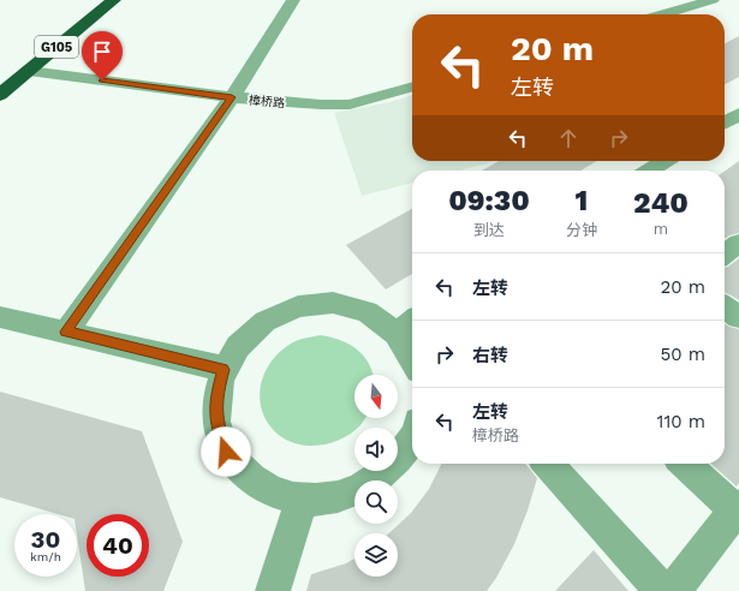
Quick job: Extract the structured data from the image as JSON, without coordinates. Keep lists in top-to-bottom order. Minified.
{"streets":{"highway":["G105"],"street":["樟桥路"]},"crossings":[["G105","樟桥路"]],"north":"bottom","page":{"turn":["20 m","左转"],"eta":["09:30","到达","1","分钟","240","m"],"list":[{"name":"左转","value":"20 m"},{"name":"右转","value":"50 m"},{"name":"左转","note":"樟桥路","value":"110 m"}],"speed":"30 km/h","limit":"40"}}
